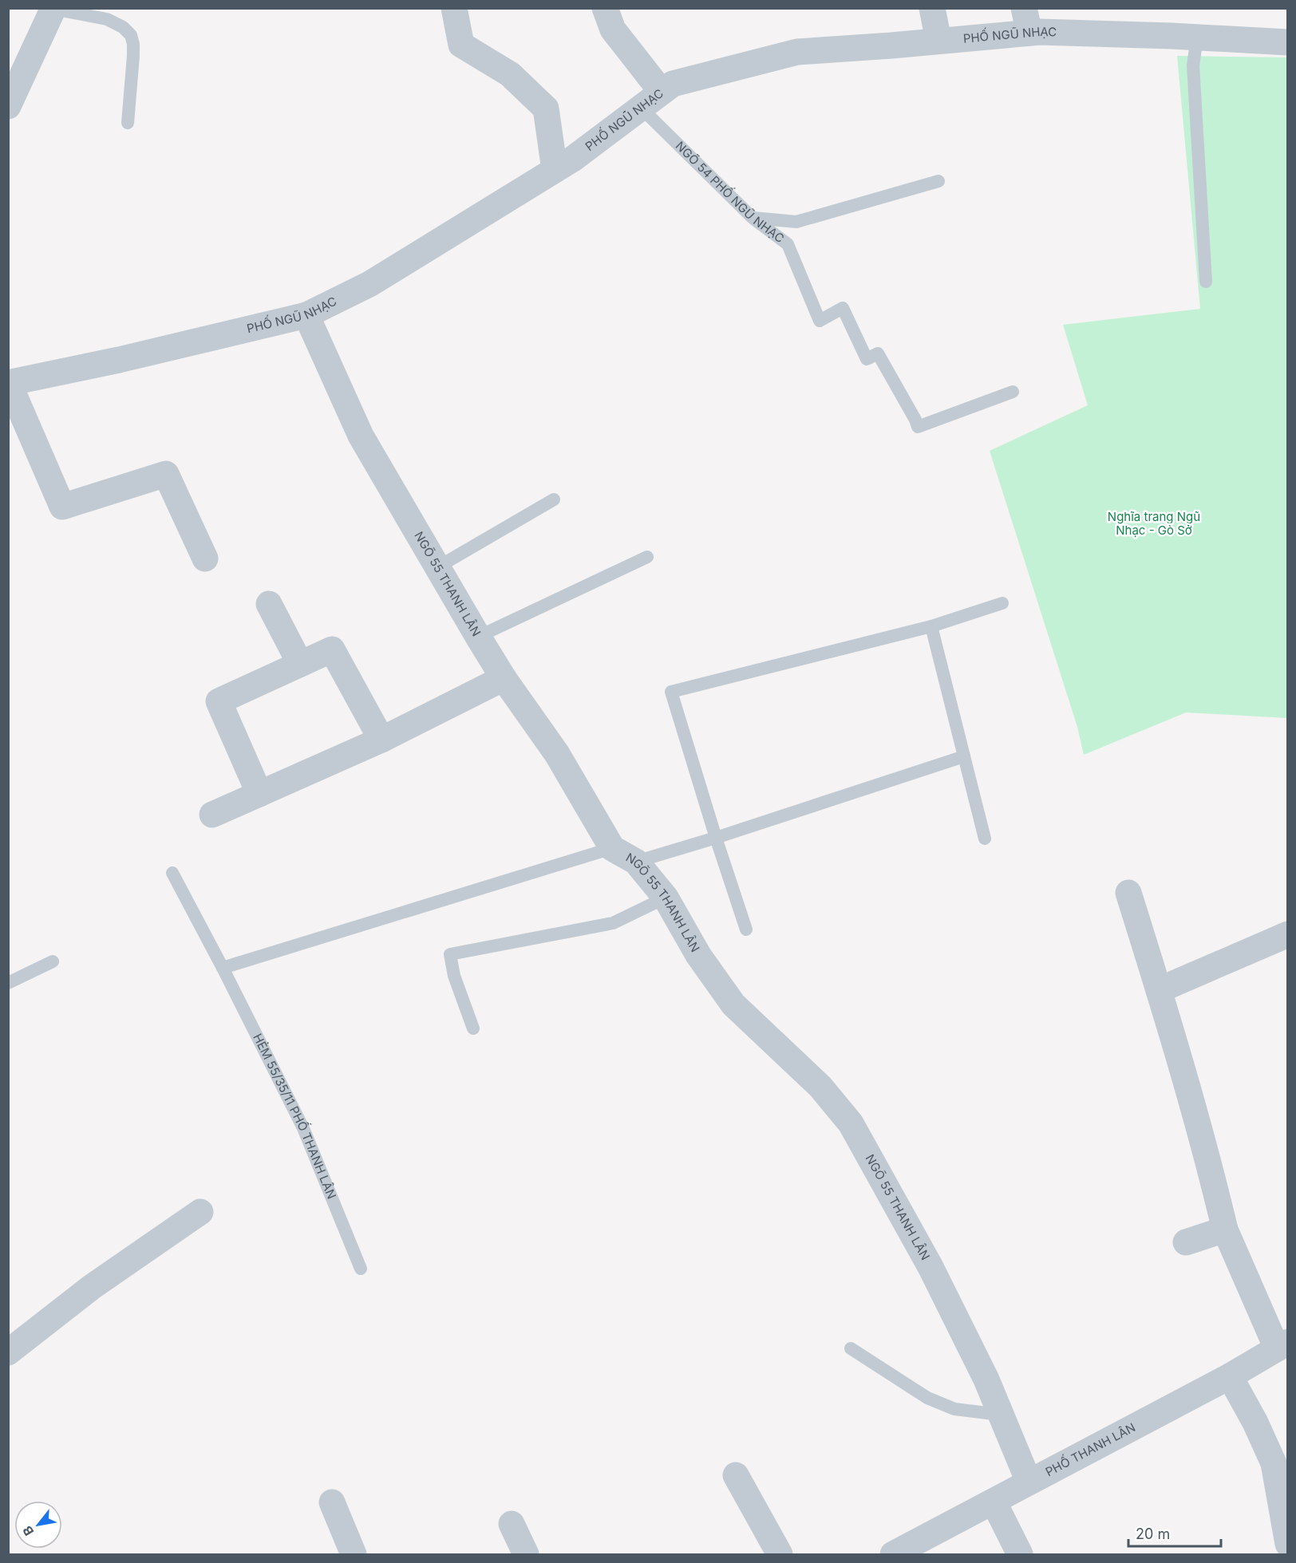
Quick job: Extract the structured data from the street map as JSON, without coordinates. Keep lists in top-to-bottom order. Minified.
{"streets":{"street":["PHỐ NGŨ NHẠC","NGÕ 55 THANH LÂN","PHỐ THANH LÂN"],"lane":["NGÕ 54 PHỐ NGŨ NHẠC","HẺM 55/35/11 PHỐ THANH LÂN"]},"crossings":[["PHỐ NGŨ NHẠC","NGÕ 54 PHỐ NGŨ NHẠC"],["PHỐ NGŨ NHẠC","NGÕ 55 THANH LÂN"],["NGÕ 55 THANH LÂN","PHỐ THANH LÂN"]],"parks":["Nghĩa trang Ngũ Nhạc - Gò Sở"],"scale_bar":"20 m","north":"bottom left"}
